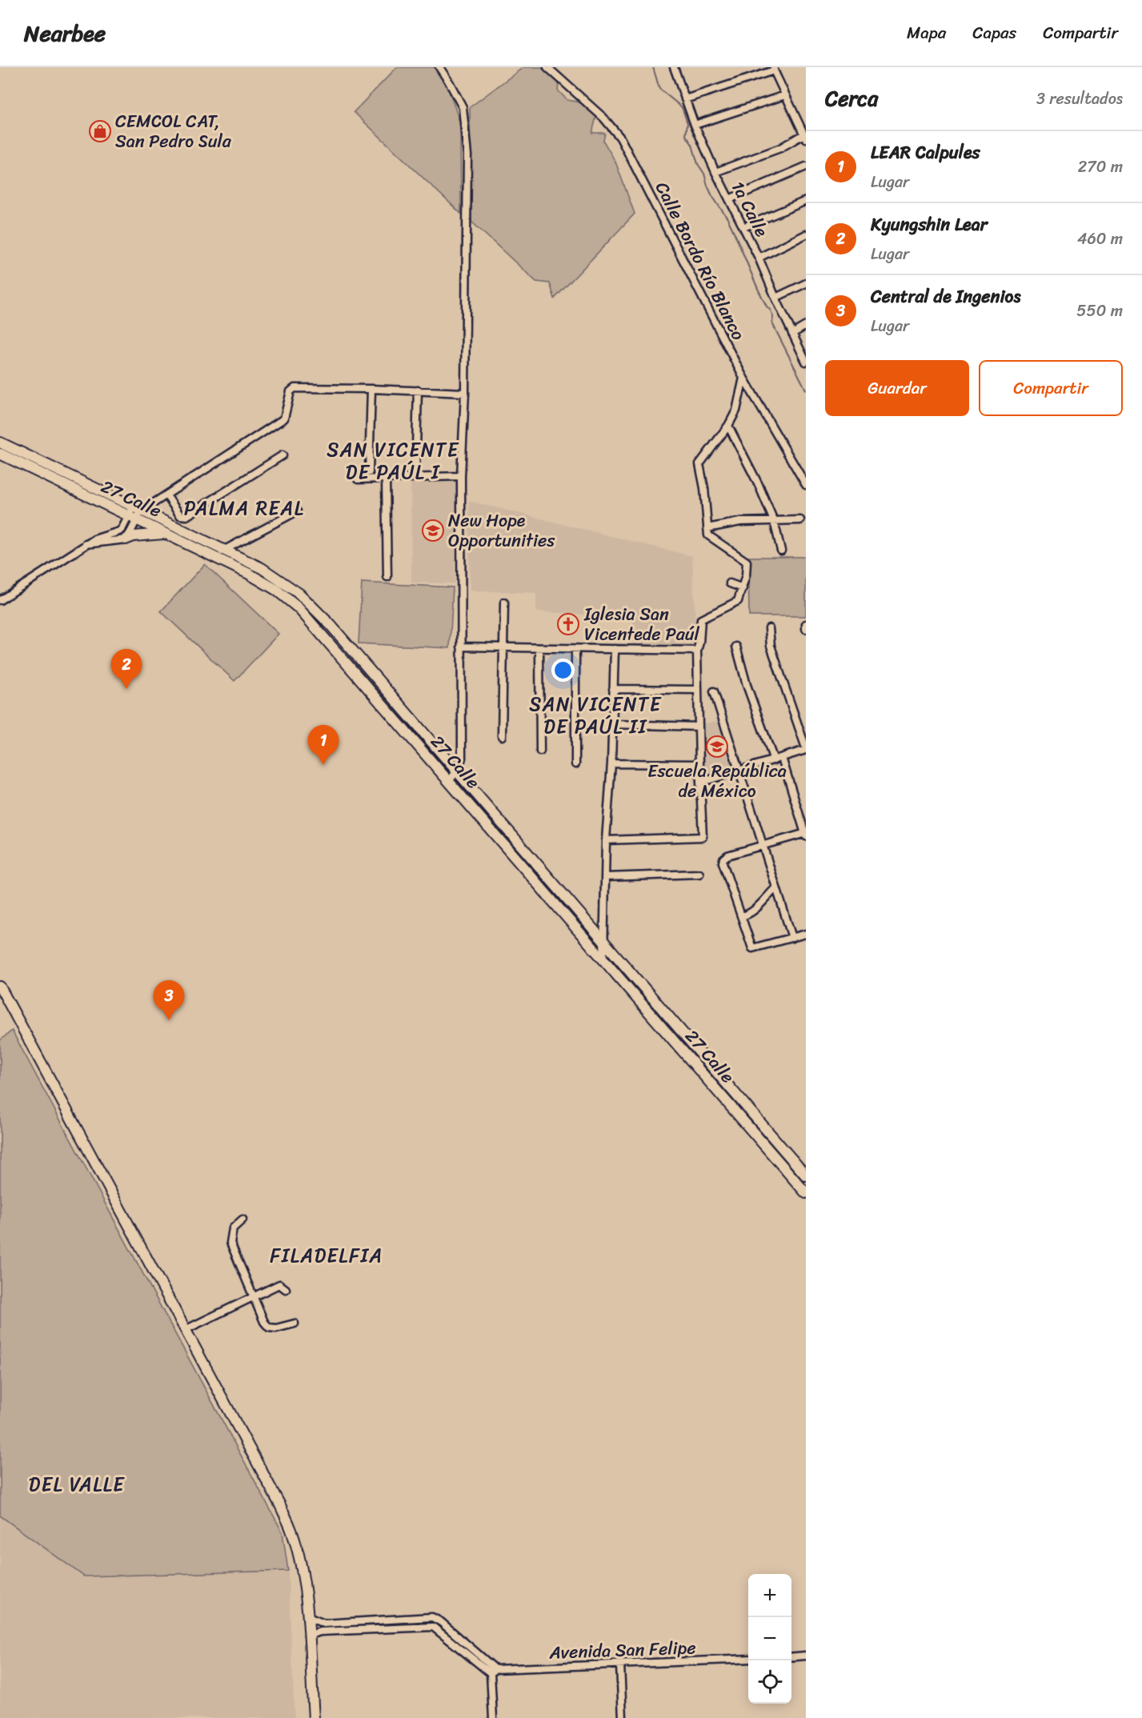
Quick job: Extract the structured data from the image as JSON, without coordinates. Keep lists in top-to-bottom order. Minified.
{"streets":{"street":["1a Calle","Calle Bordo Río Blanco","27 Calle","Avenida San Felipe"]},"districts":["SAN VICENTE DE PAÚL I","PALMA REAL","SAN VICENTE DE PAÚL II","FILADELFIA","DEL VALLE"],"places":{"shop":["CEMCOL CAT, San Pedro Sula"],"school or university":["New Hope Opportunities","Escuela República de México"],"church":["Iglesia San Vicentede Paúl"]},"page":{"header":"Nearbee","nav":["Mapa","Capas","Compartir"],"heading":["Cerca","3 resultados"],"list":[{"mark":"1","name":"LEAR Calpules","note":"Lugar","value":"270 m"},{"mark":"2","name":"Kyungshin Lear","note":"Lugar","value":"460 m"},{"mark":"3","name":"Central de Ingenios","note":"Lugar","value":"550 m"}],"buttons":["Guardar","Compartir"],"pins":["2","1","3"],"map_buttons":["+","−"]}}
